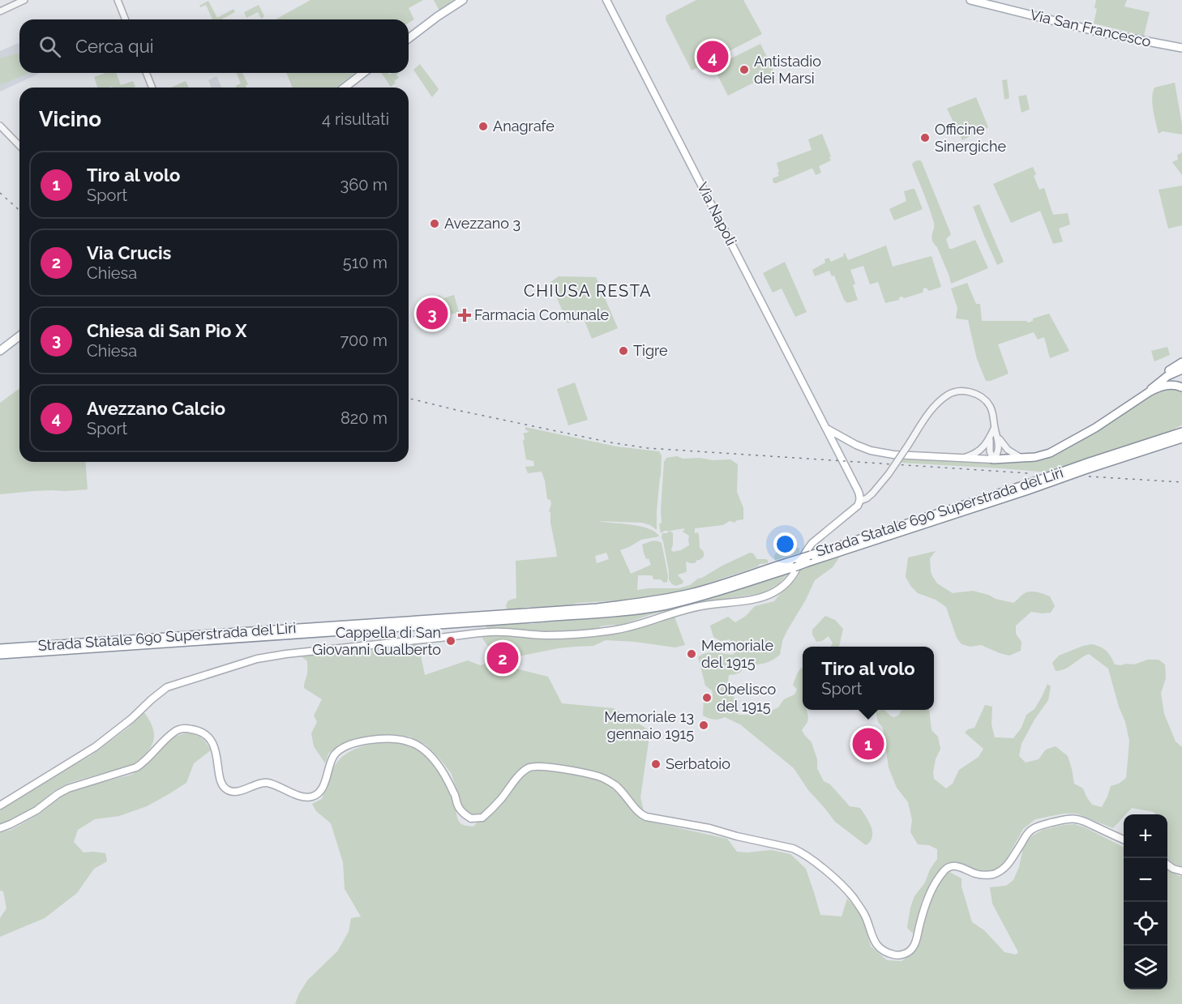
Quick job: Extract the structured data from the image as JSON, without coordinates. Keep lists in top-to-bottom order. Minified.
{"streets":{"main road":["Via San Francesco","Via Napoli","Strada Statale 690 Superstrada del Liri"]},"districts":["CHIUSA RESTA"],"places":{"other":["Antistadio dei Marsi","Anagrafe","Officine Sinergiche","Avezzano 3","Tigre","Cappella di San Giovanni Gualberto","Memoriale del 1915","Obelisco del 1915","Memoriale 13 gennaio 1915","Serbatoio"],"health":["Farmacia Comunale"]},"page":{"search":"Cerca qui","pins":["4","3","2","1"],"heading":["Vicino","4 risultati"],"list":[{"mark":"1","name":"Tiro al volo","note":"Sport","value":"360 m"},{"mark":"2","name":"Via Crucis","note":"Chiesa","value":"510 m"},{"mark":"3","name":"Chiesa di San Pio X","note":"Chiesa","value":"700 m"},{"mark":"4","name":"Avezzano Calcio","note":"Sport","value":"820 m"}],"popup":["Tiro al volo","Sport"],"map_buttons":["+","−"]}}
